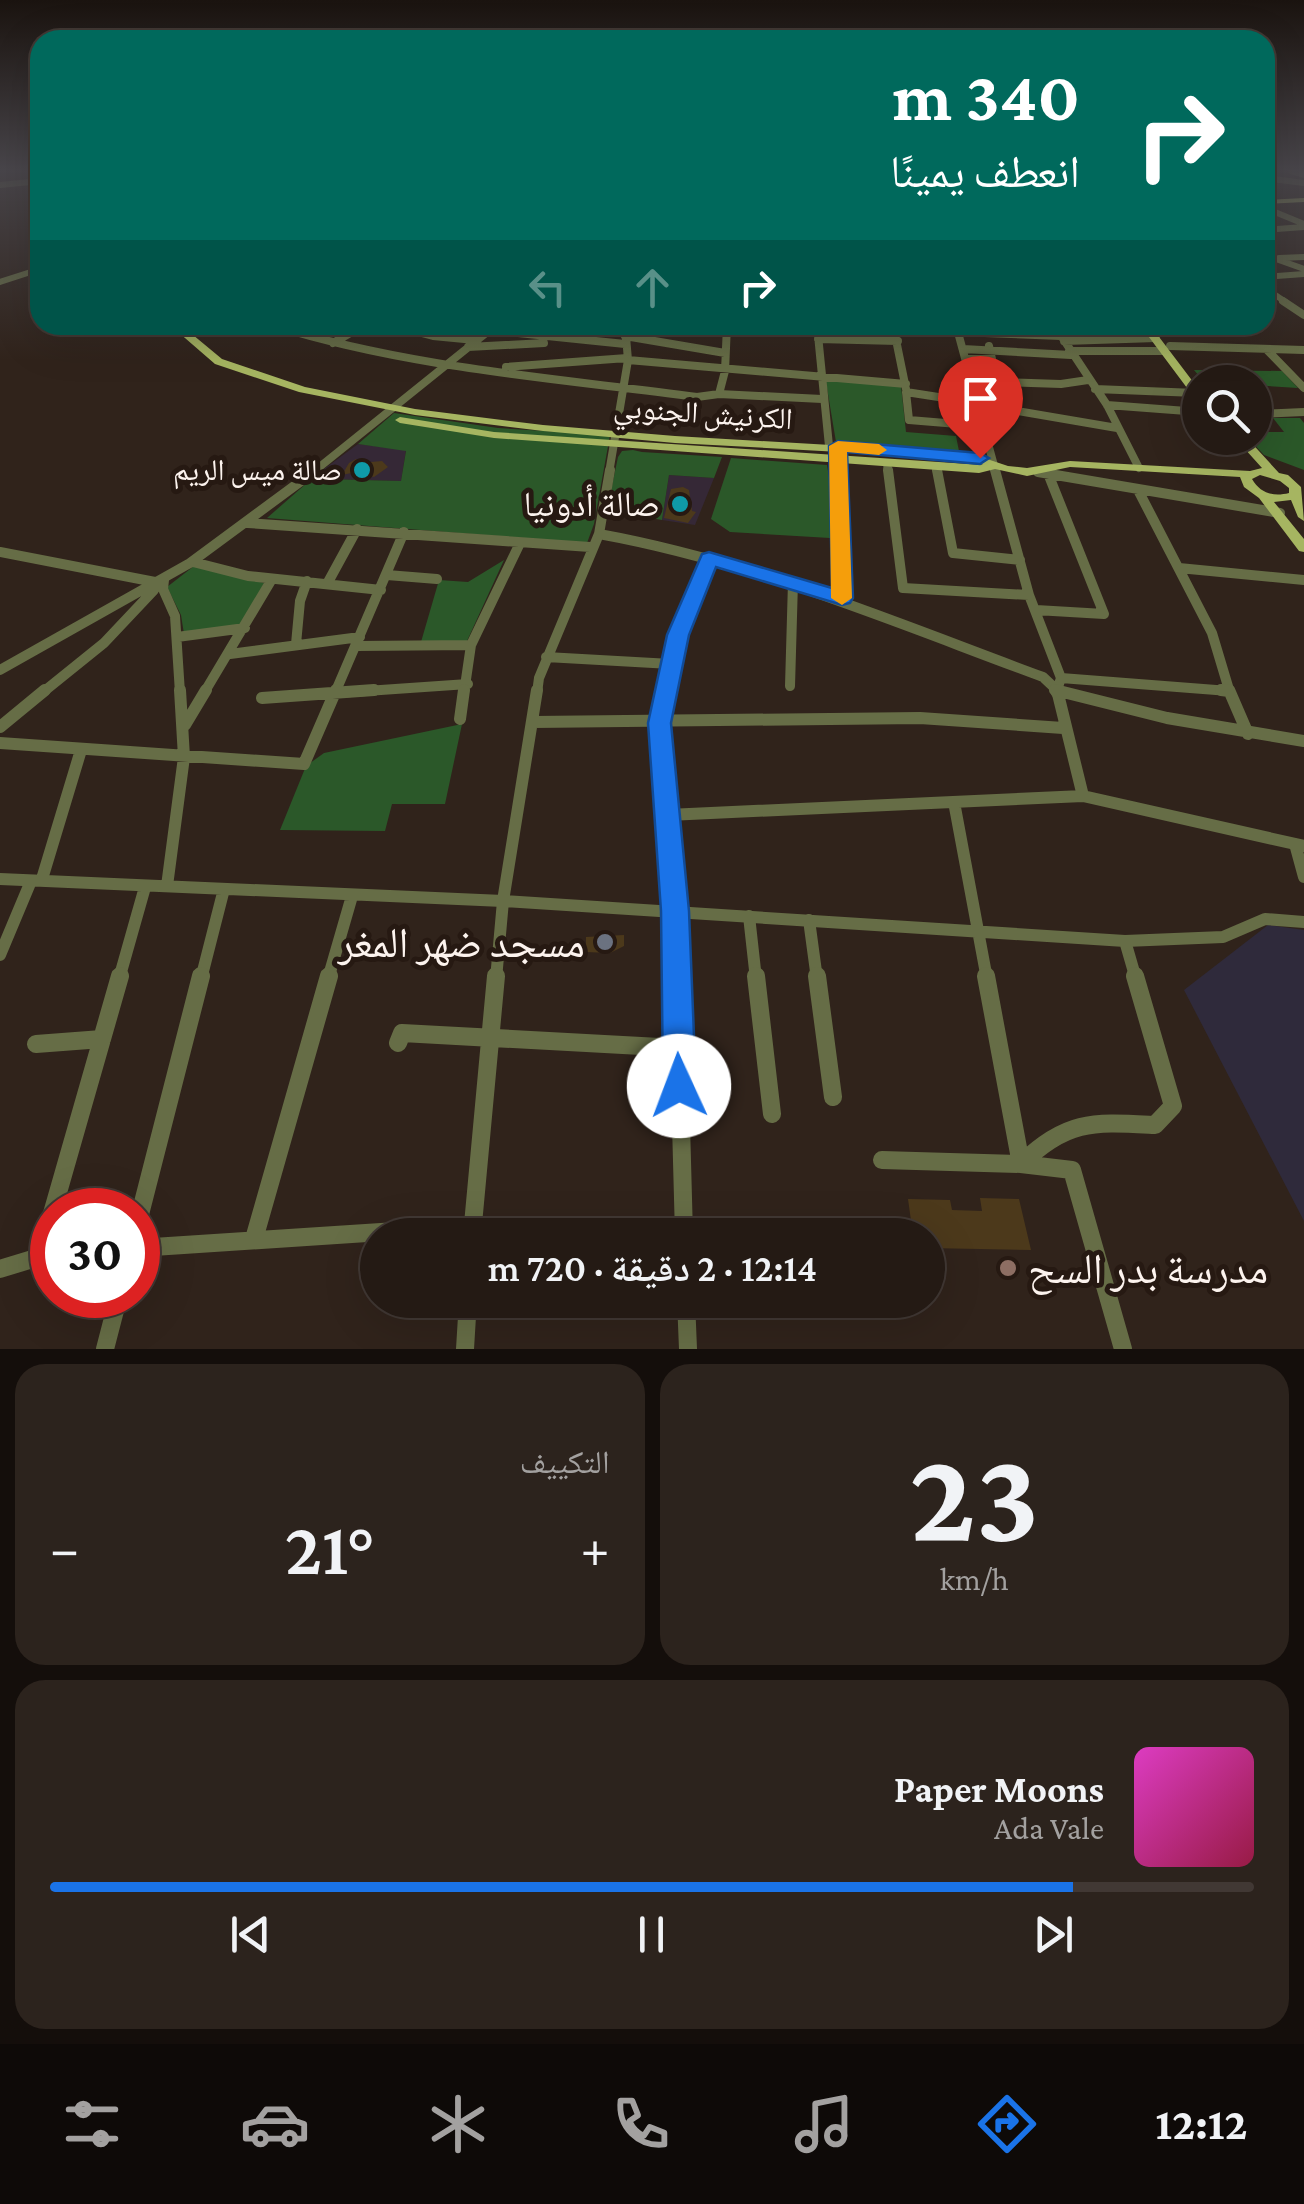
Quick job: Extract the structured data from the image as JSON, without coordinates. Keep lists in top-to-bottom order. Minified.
{"streets":{"main road":["الكرنيش الجنوبي"]},"places":["صالة ميس الريم","صالة أدونيا","مسجد ضهر المغر","مدرسة بدر السح"],"page":{"turn":["340 m","انعطف يمينًا"],"limit":"30","trip":"12:14 · 2 دقيقة · 720 m","tile":[["23","km/h"],"التكييف"],"heat":["−","21°","+"],"song":["Paper Moons","Ada Vale"],"tabs":"12:12"}}
